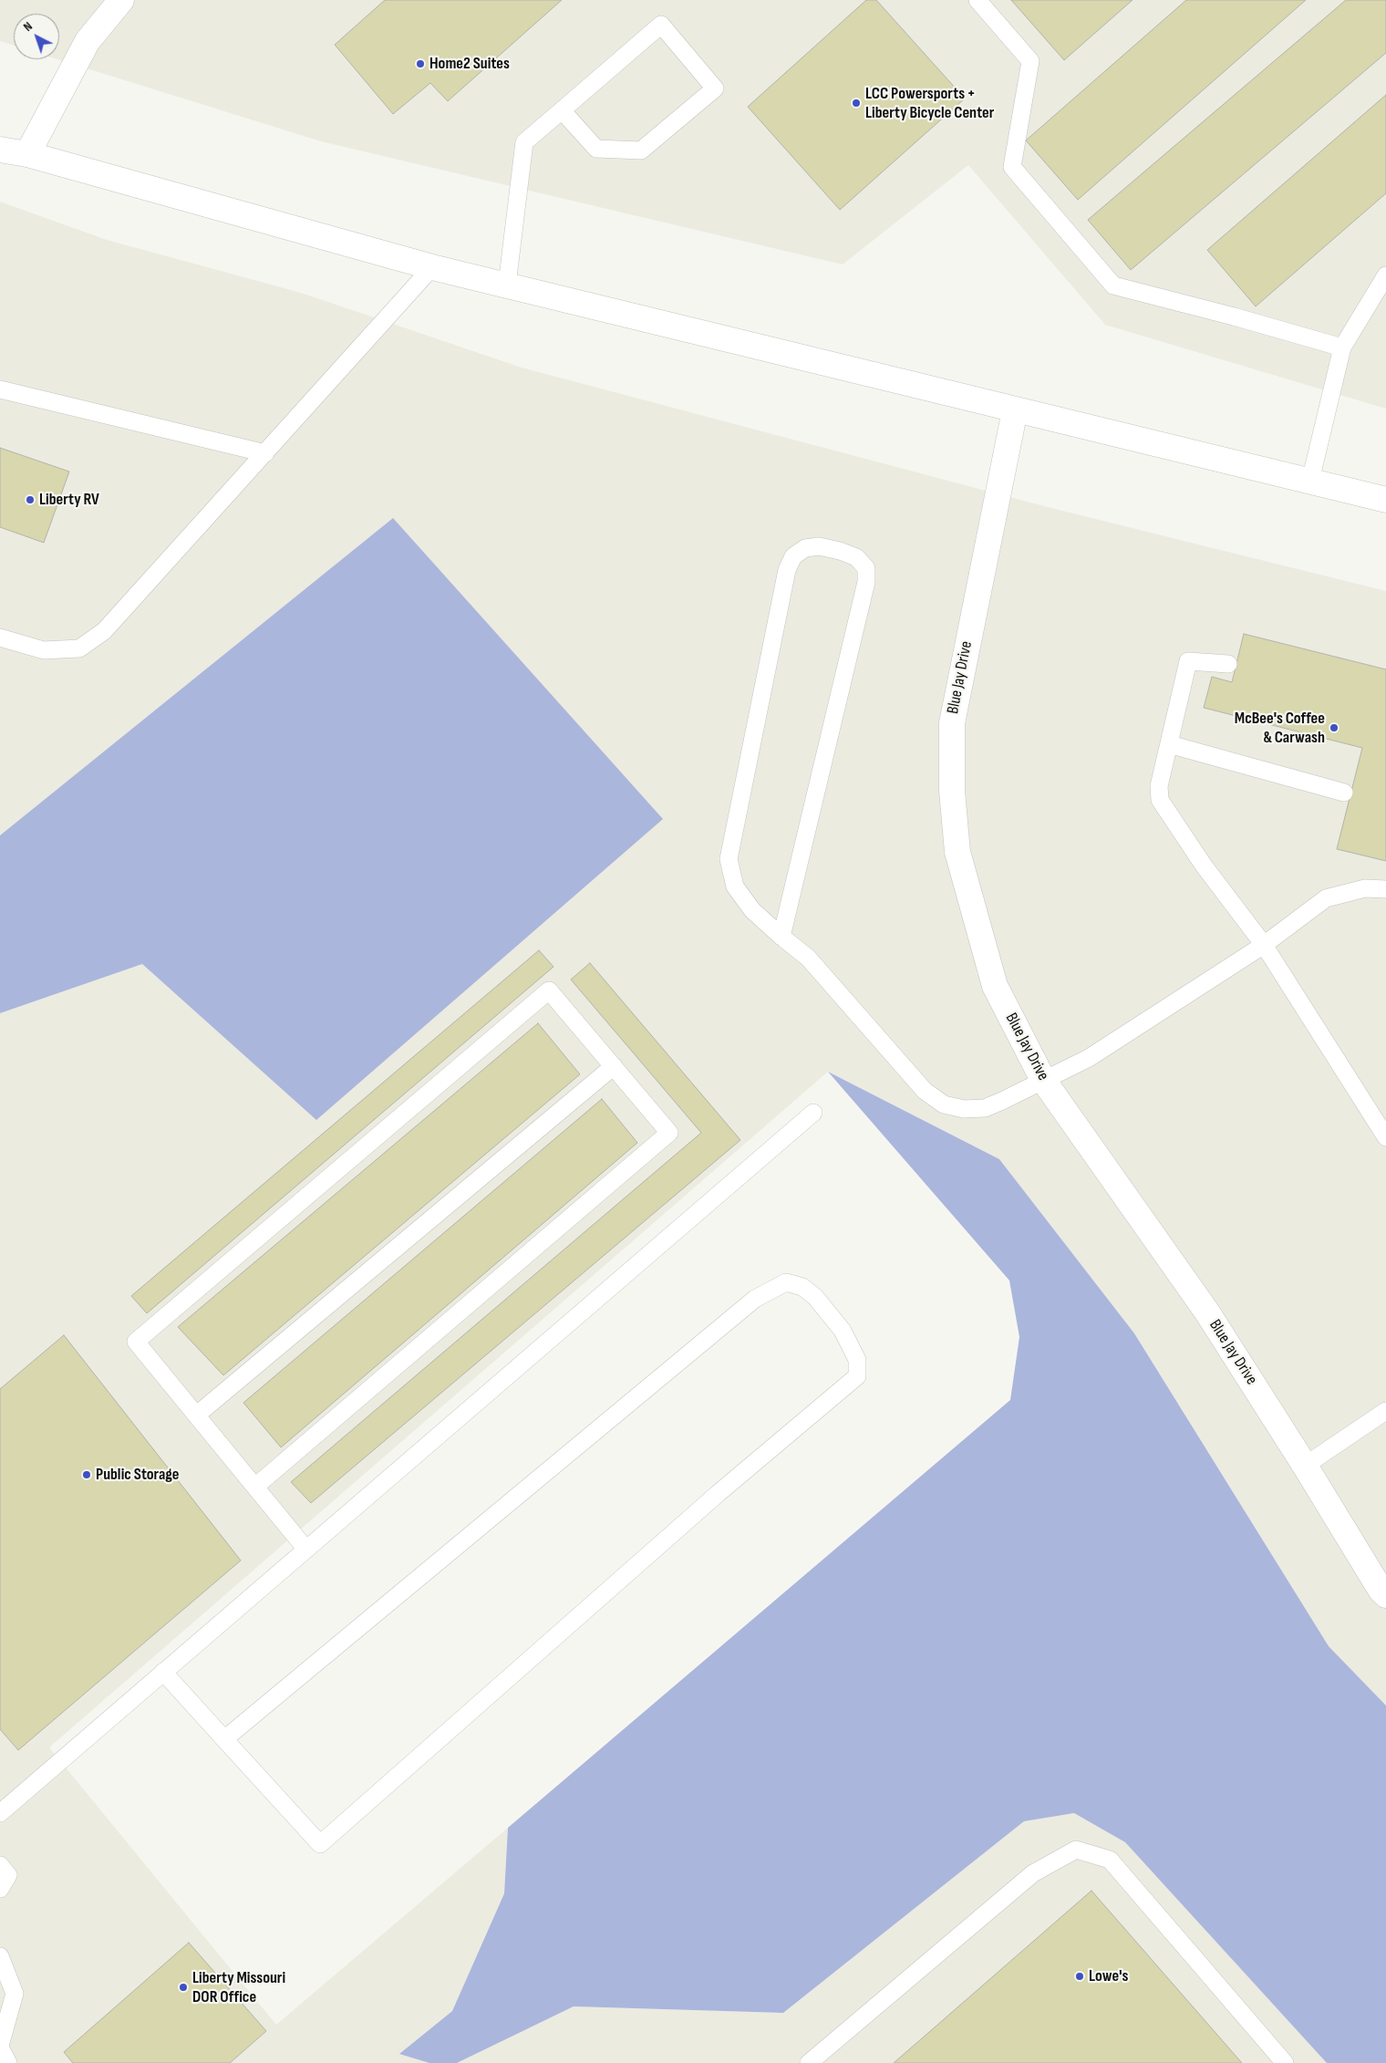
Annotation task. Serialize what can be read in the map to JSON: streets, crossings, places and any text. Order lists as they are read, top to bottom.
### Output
{
  "streets": {
    "street": ["Blue Jay Drive"]
  },
  "places": [
    "Home2 Suites",
    "LCC Powersports + Liberty Bicycle Center",
    "Liberty RV",
    "McBee's Coffee & Carwash",
    "Public Storage",
    "Lowe's",
    "Liberty Missouri DOR Office"
  ],
  "north": "top left"
}
